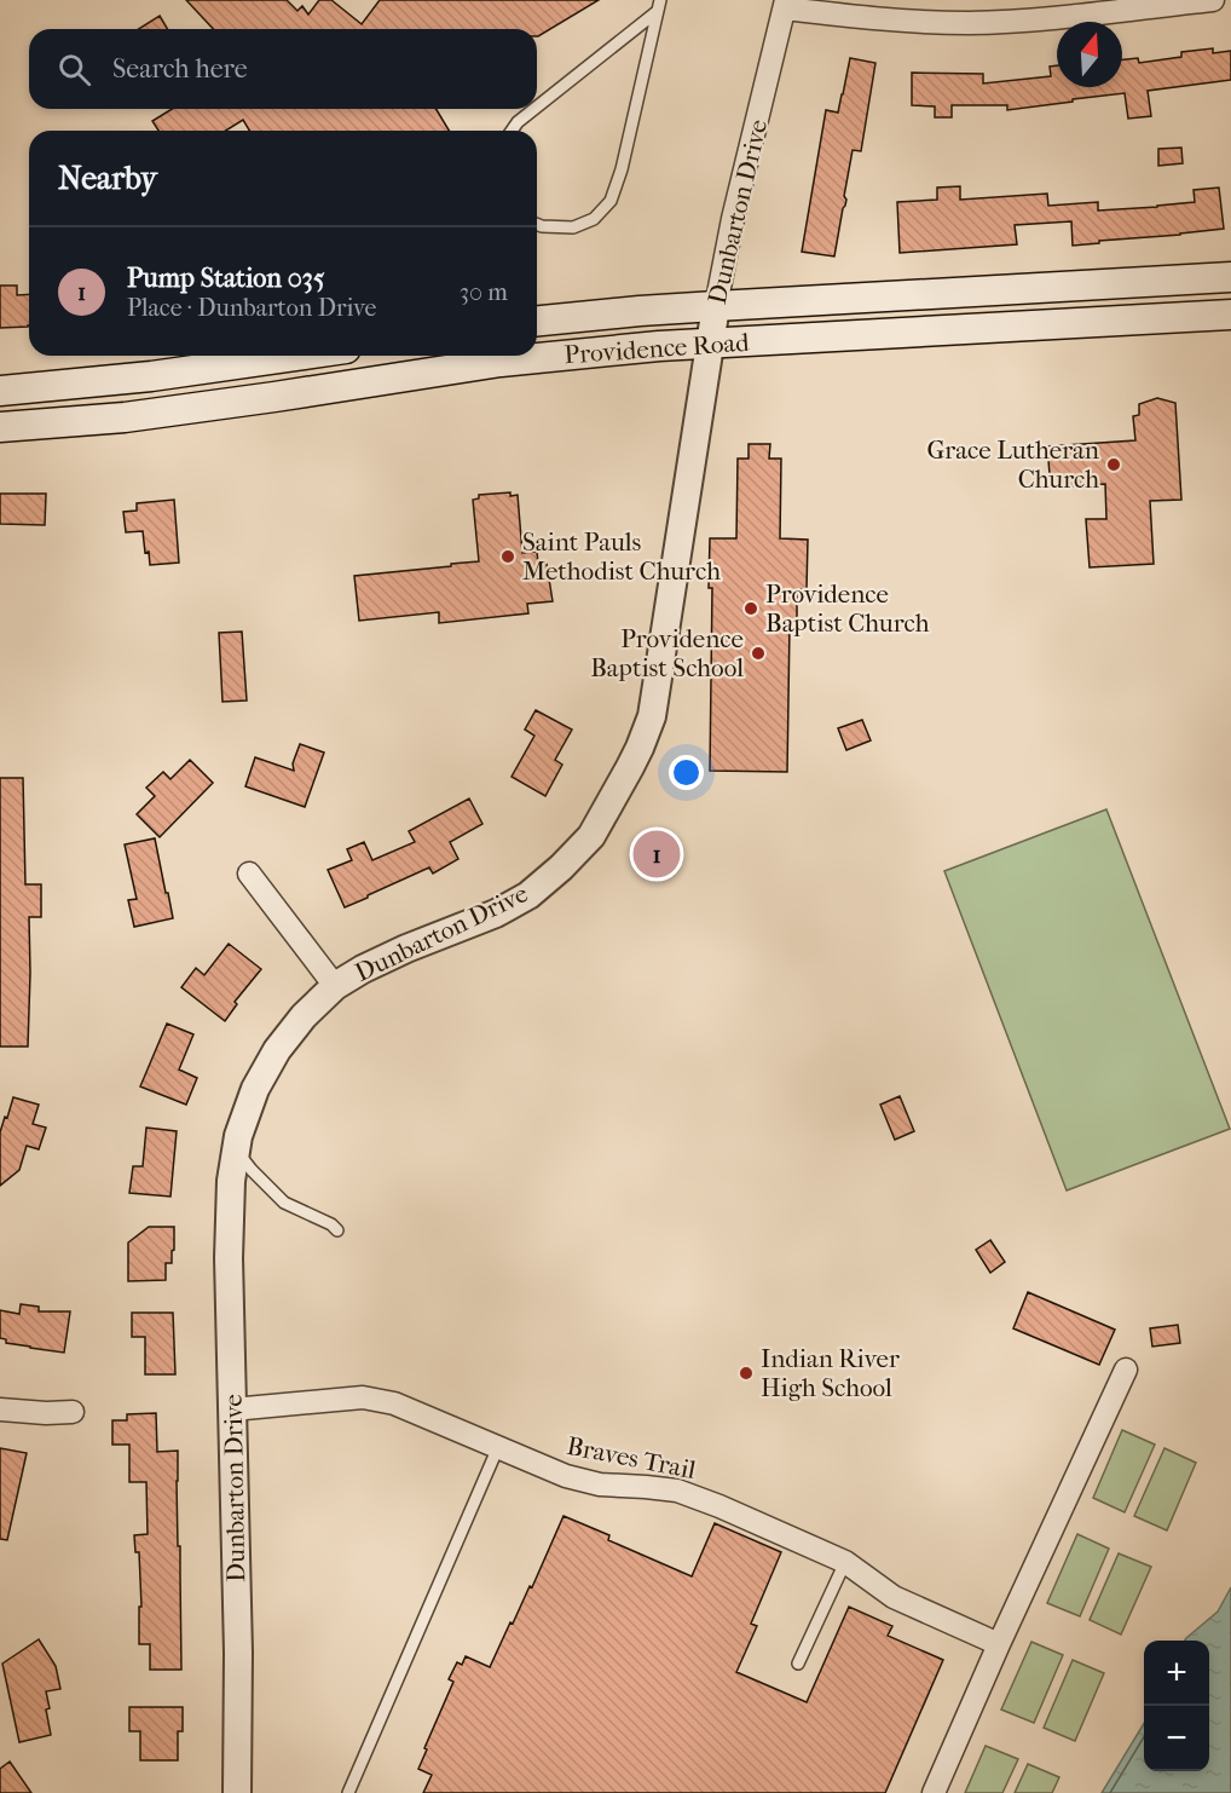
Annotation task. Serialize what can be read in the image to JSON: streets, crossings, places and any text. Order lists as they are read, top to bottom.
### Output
{
  "streets": {
    "main road": ["Providence Road"],
    "street": ["Dunbarton Drive", "Braves Trail"]
  },
  "crossings": [
    ["Dunbarton Drive", "Providence Road"],
    ["Dunbarton Drive", "Braves Trail"]
  ],
  "places": [
    "Grace Lutheran Church",
    "Saint Pauls Methodist Church",
    "Providence Baptist Church",
    "Providence Baptist School",
    "Indian River High School"
  ],
  "north": "top",
  "page": {
    "search": "Search here",
    "heading": "Nearby",
    "list": [
      {
        "mark": "1",
        "name": "Pump Station 035",
        "note": "Place · Dunbarton Drive",
        "value": "30 m"
      }
    ],
    "pins": "1",
    "map_buttons": ["+", "−"]
  }
}
